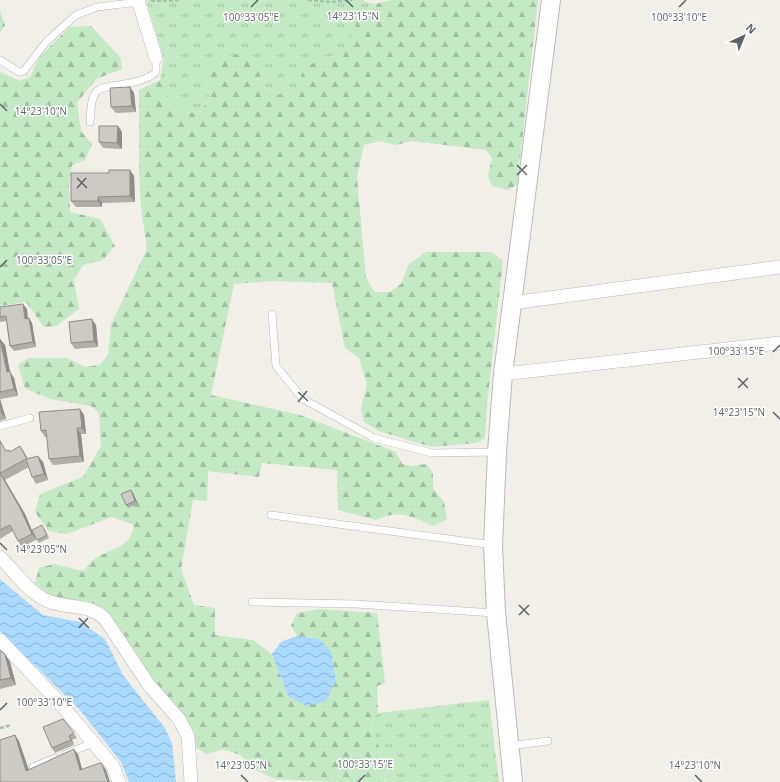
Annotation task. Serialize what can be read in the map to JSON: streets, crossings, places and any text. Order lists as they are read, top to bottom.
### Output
{
  "north": "top right",
  "coordinates": [
    "14°23'15\"N",
    "100°33'05\"E",
    "100°33'10\"E",
    "14°23'10\"N",
    "100°33'15\"E",
    "14°23'05\"N"
  ]
}
